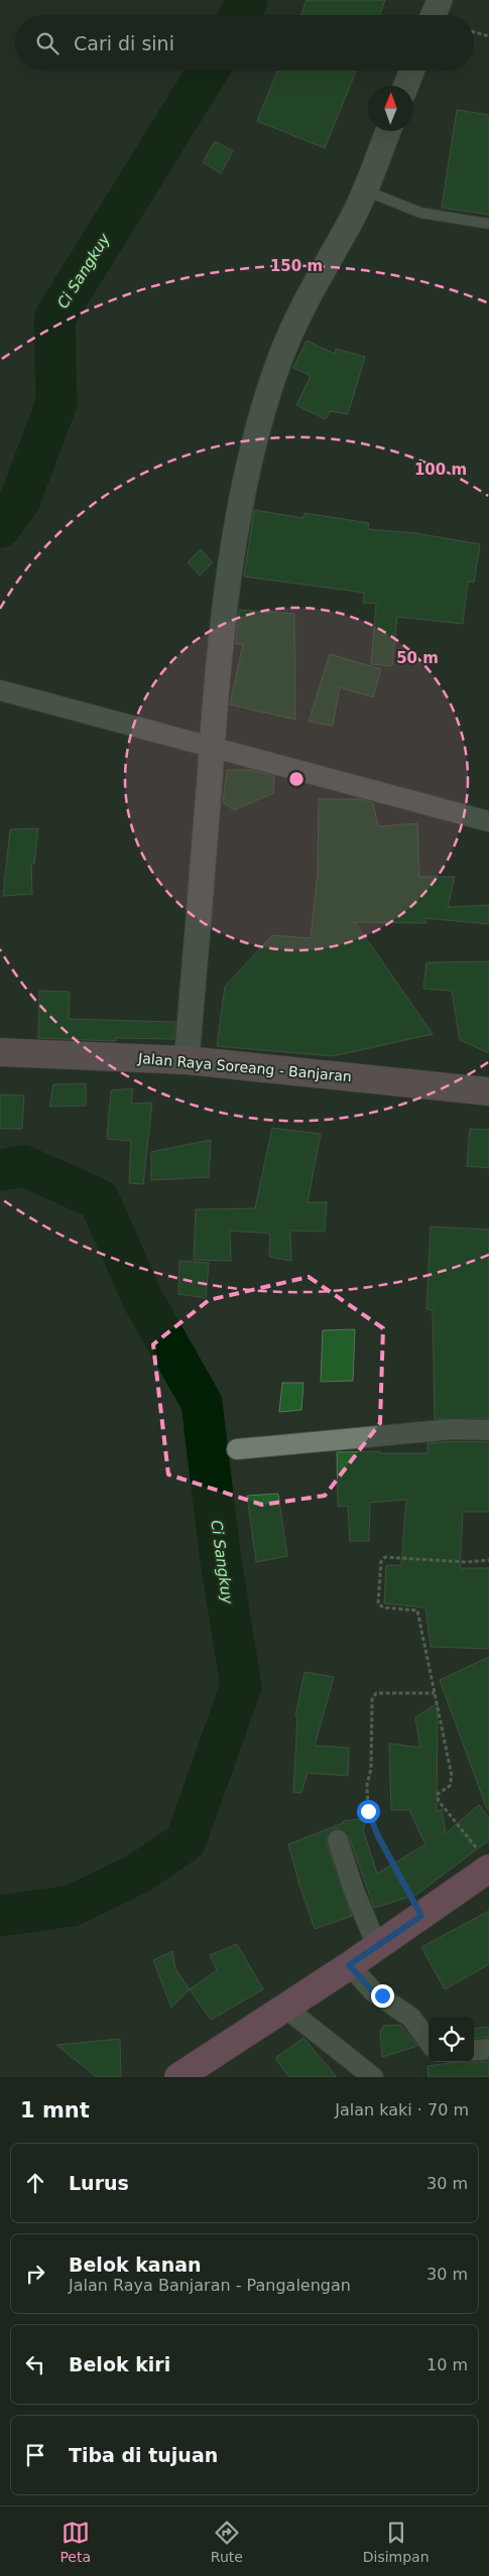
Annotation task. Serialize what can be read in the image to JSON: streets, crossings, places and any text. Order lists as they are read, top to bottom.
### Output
{
  "streets": {
    "main road": ["Jalan Raya Soreang - Banjaran"]
  },
  "water": ["Ci Sangkuy"],
  "north": "top",
  "page": {
    "search": "Cari di sini",
    "heading": ["1 mnt", "Jalan kaki · 70 m"],
    "list": [
      ["Lurus", "30 m"],
      ["Belok kanan", "Jalan Raya Banjaran - Pangalengan", "30 m"],
      ["Belok kiri", "10 m"],
      "Tiba di tujuan"
    ],
    "nav": ["Peta", "Rute", "Disimpan"]
  },
  "rings": ["150 m", "100 m", "50 m"]
}
